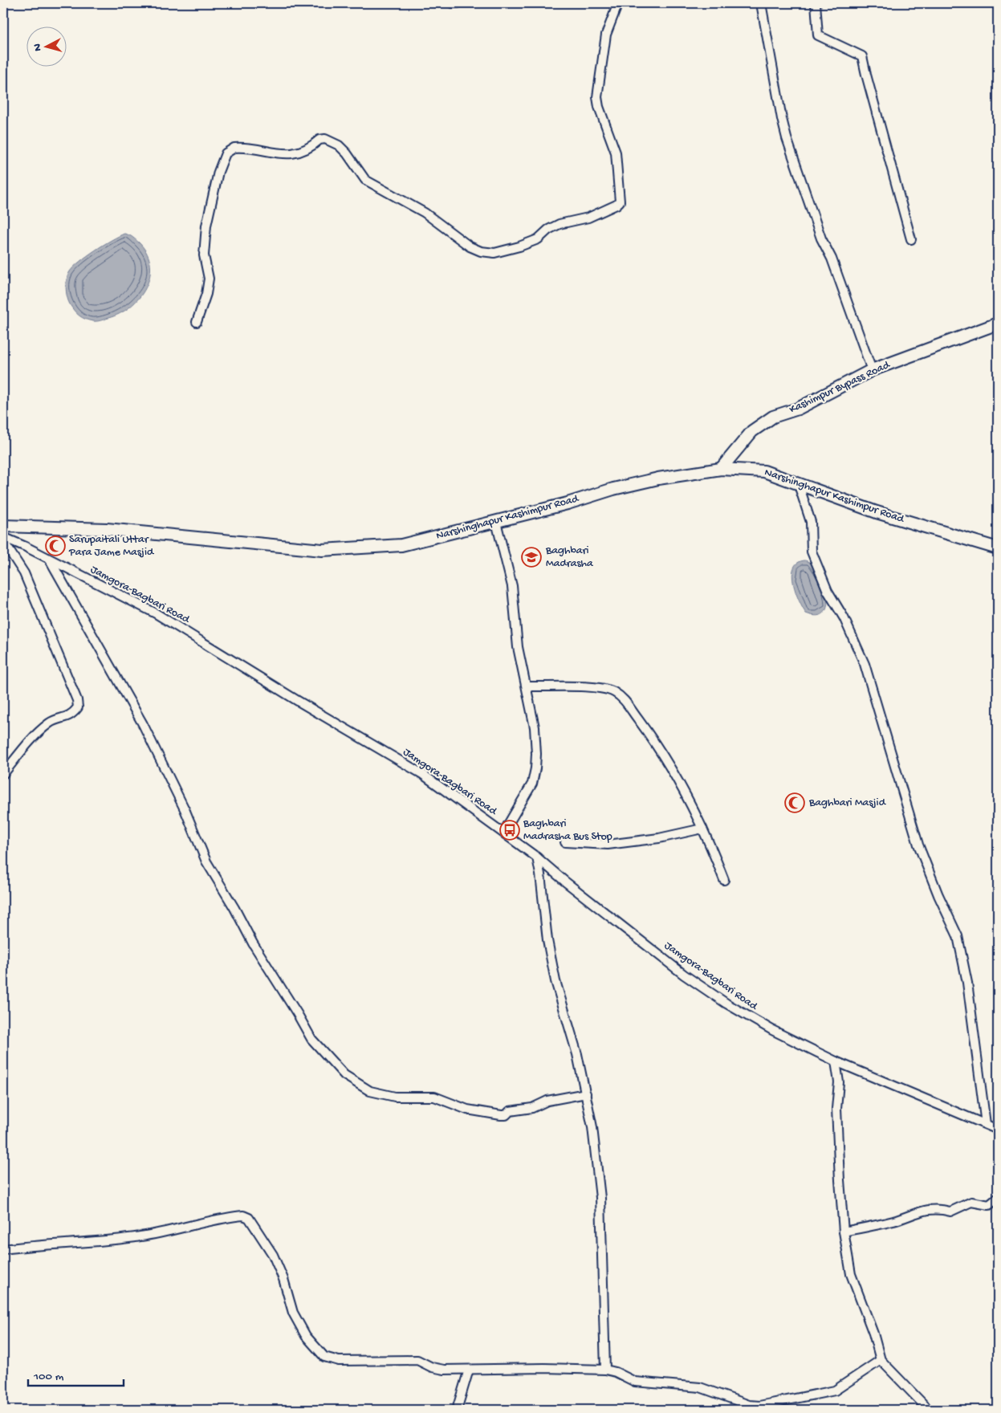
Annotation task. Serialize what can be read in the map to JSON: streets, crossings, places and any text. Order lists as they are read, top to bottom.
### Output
{
  "streets": {
    "main road": ["Kashimpur Bypass Road", "Narshinghapur Kashimpur Road"],
    "street": ["Jamgora-Bagbari Road"]
  },
  "crossings": [
    ["Kashimpur Bypass Road", "Narshinghapur Kashimpur Road"]
  ],
  "places": {
    "mosque": ["Sarupaitali Uttar Para Jame Masjid", "Baghbari Masjid"],
    "school or university": ["Baghbari Madrasha"],
    "bus stop": ["Baghbari Madrasha Bus Stop"]
  },
  "scale_bar": "100 m",
  "north": "left"
}
